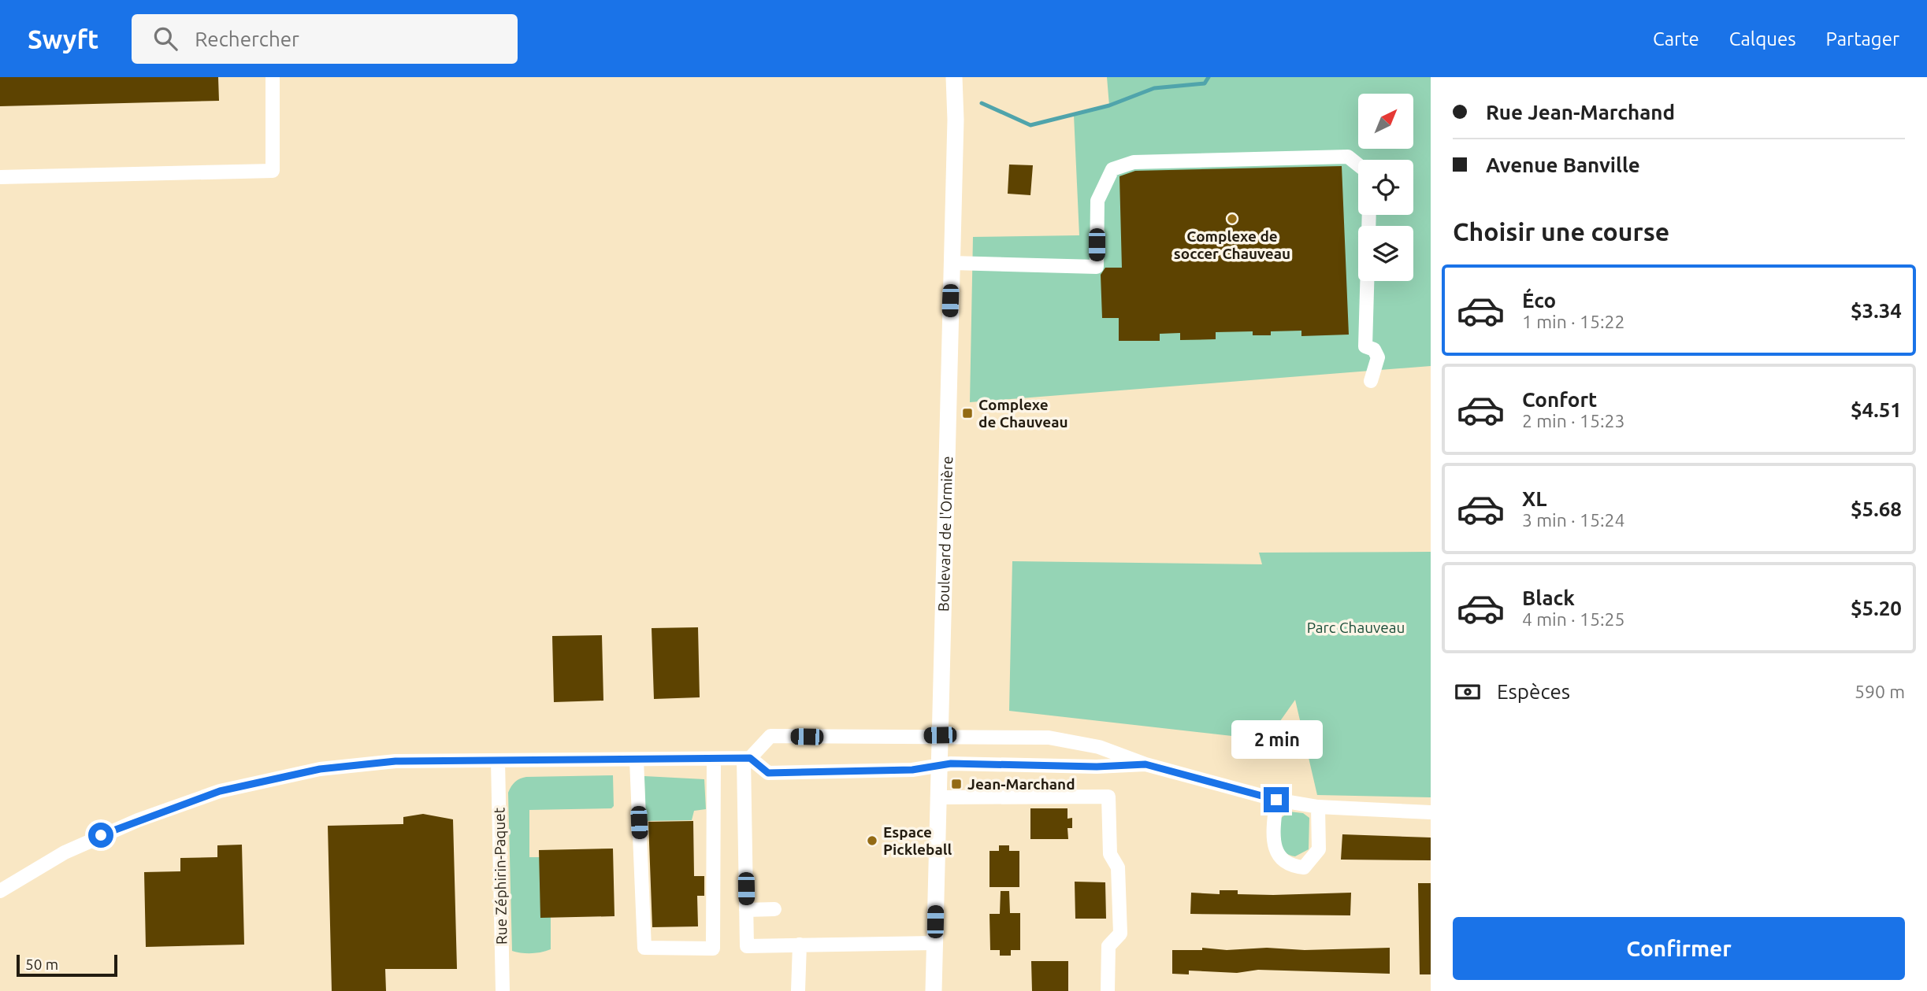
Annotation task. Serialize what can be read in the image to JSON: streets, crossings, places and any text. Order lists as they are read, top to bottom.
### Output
{
  "streets": {
    "main road": ["Boulevard de l'Ormière"],
    "street": ["Rue Zéphirin-Paquet"]
  },
  "parks": ["Parc Chauveau"],
  "places": {
    "other": ["Complexe de soccer Chauveau", "Espace Pickleball"],
    "transit": ["Complexe de Chauveau", "Jean-Marchand"]
  },
  "scale_bar": "50 m",
  "north": "top right",
  "page": {
    "header": "Swyft",
    "search": "Rechercher",
    "nav": ["Carte", "Calques", "Partager"],
    "banner": ["Rue Jean-Marchand", "Avenue Banville"],
    "heading": "Choisir une course",
    "list": [
      {
        "name": "Éco",
        "note": "1 min · 15:22",
        "value": "$3.34"
      },
      {
        "name": "Confort",
        "note": "2 min · 15:23",
        "value": "$4.51"
      },
      {
        "name": "XL",
        "note": "3 min · 15:24",
        "value": "$5.68"
      },
      {
        "name": "Black",
        "note": "4 min · 15:25",
        "value": "$5.20"
      }
    ],
    "pay": ["Espèces", "590 m"],
    "bubble": "2 min",
    "buttons": "Confirmer",
    "scale": "50 m"
  }
}
